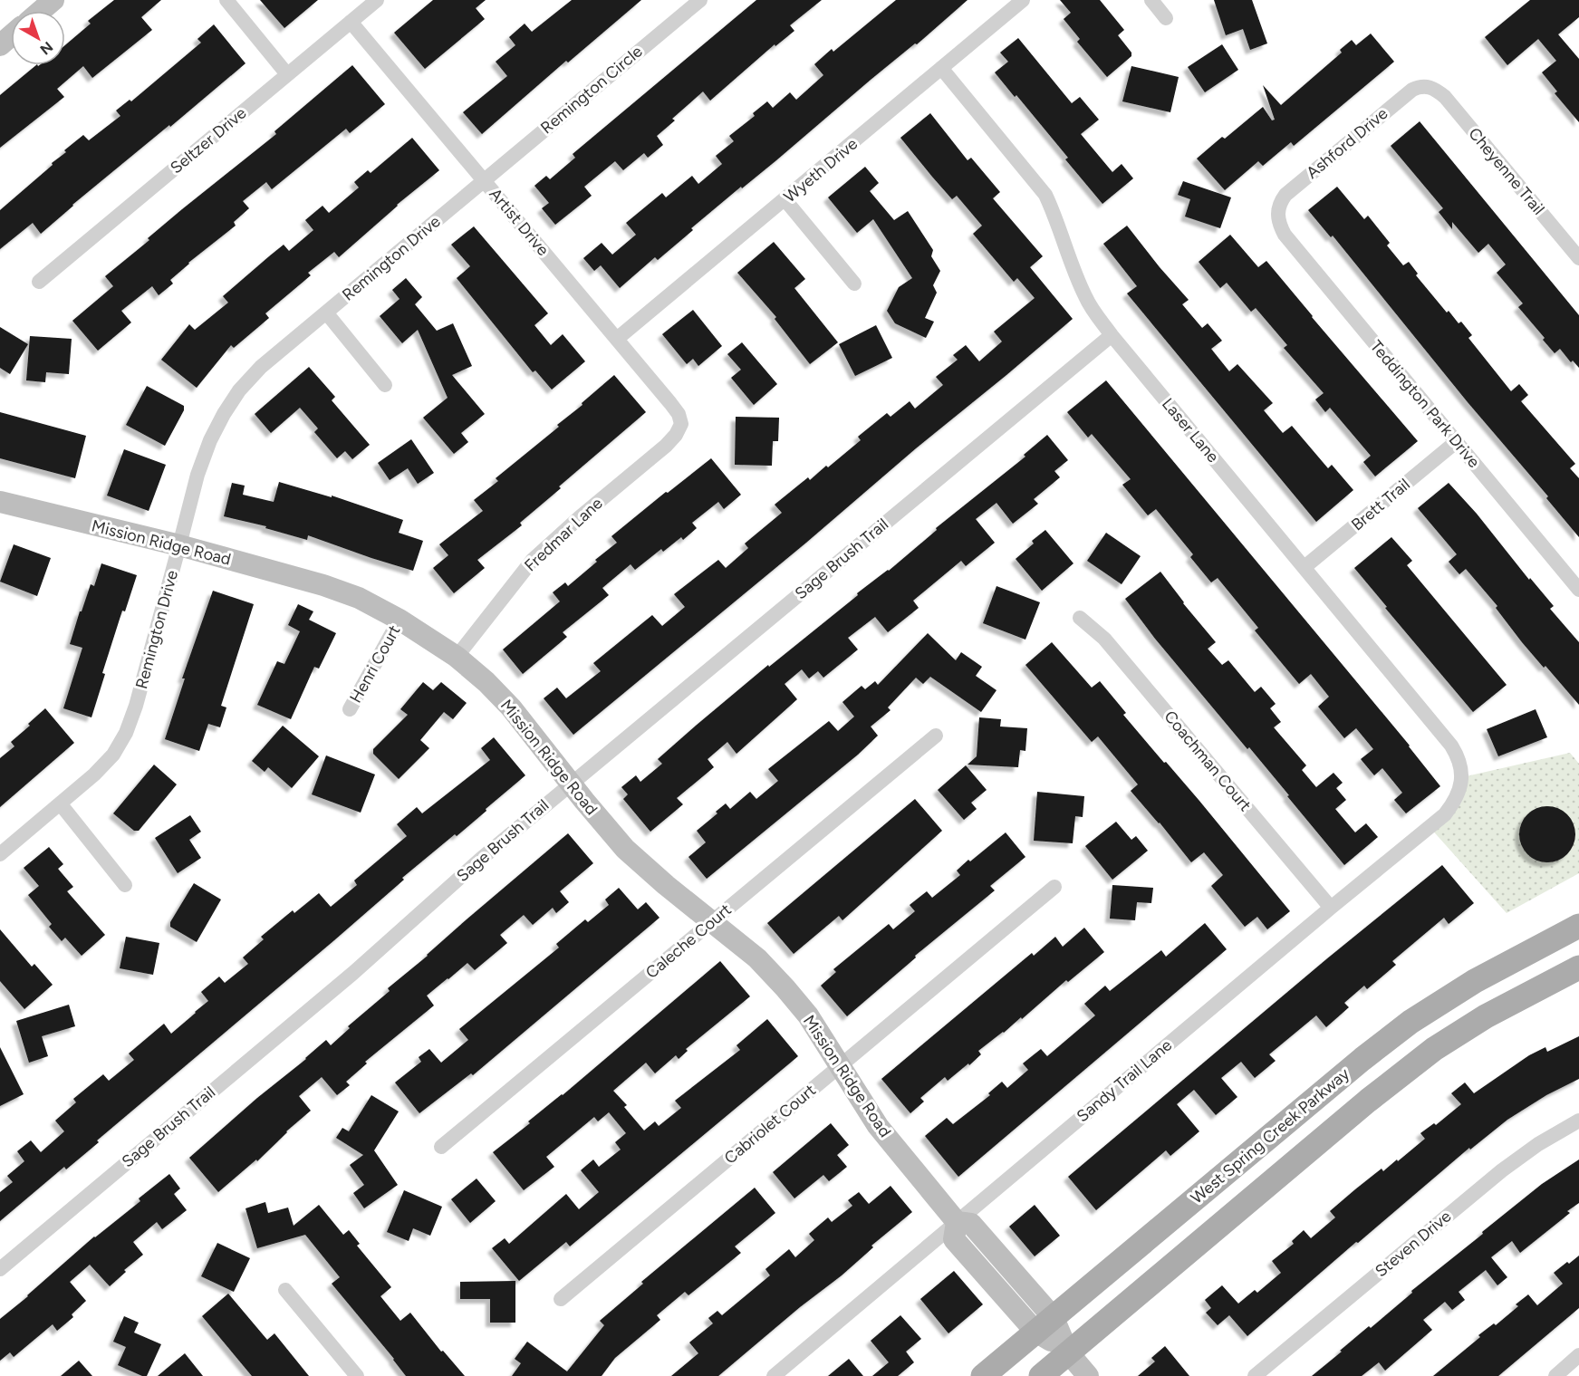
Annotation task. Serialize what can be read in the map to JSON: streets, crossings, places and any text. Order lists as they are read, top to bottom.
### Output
{
  "streets": {
    "main road": ["West Spring Creek Parkway"],
    "street": [
      "Remington Circle",
      "Seltzer Drive",
      "Ashford Drive",
      "Wyeth Drive",
      "Cheyenne Trail",
      "Artist Drive",
      "Remington Drive",
      "Teddington Park Drive",
      "Laser Lane",
      "Brett Trail",
      "Fredmar Lane",
      "Mission Ridge Road",
      "Sage Brush Trail",
      "Henri Court",
      "Coachman Court",
      "Caleche Court",
      "Sandy Trail Lane",
      "Cabriolet Court",
      "Steven Drive"
    ]
  },
  "crossings": [
    ["Remington Circle", "Artist Drive"],
    ["Remington Circle", "Remington Drive"],
    ["Seltzer Drive", "Artist Drive"],
    ["Ashford Drive", "Cheyenne Trail"],
    ["Ashford Drive", "Teddington Park Drive"],
    ["Wyeth Drive", "Artist Drive"],
    ["Wyeth Drive", "Laser Lane"],
    ["Artist Drive", "Remington Drive"],
    ["Artist Drive", "Fredmar Lane"],
    ["Remington Drive", "Mission Ridge Road"],
    ["Teddington Park Drive", "Brett Trail"],
    ["Laser Lane", "Brett Trail"],
    ["Laser Lane", "Sage Brush Trail"],
    ["Laser Lane", "Sandy Trail Lane"],
    ["Fredmar Lane", "Mission Ridge Road"],
    ["Mission Ridge Road", "Sage Brush Trail"],
    ["Mission Ridge Road", "Henri Court"],
    ["Mission Ridge Road", "Caleche Court"],
    ["Mission Ridge Road", "Sandy Trail Lane"],
    ["Mission Ridge Road", "Cabriolet Court"],
    ["Coachman Court", "Sandy Trail Lane"]
  ],
  "north": "bottom right"
}
